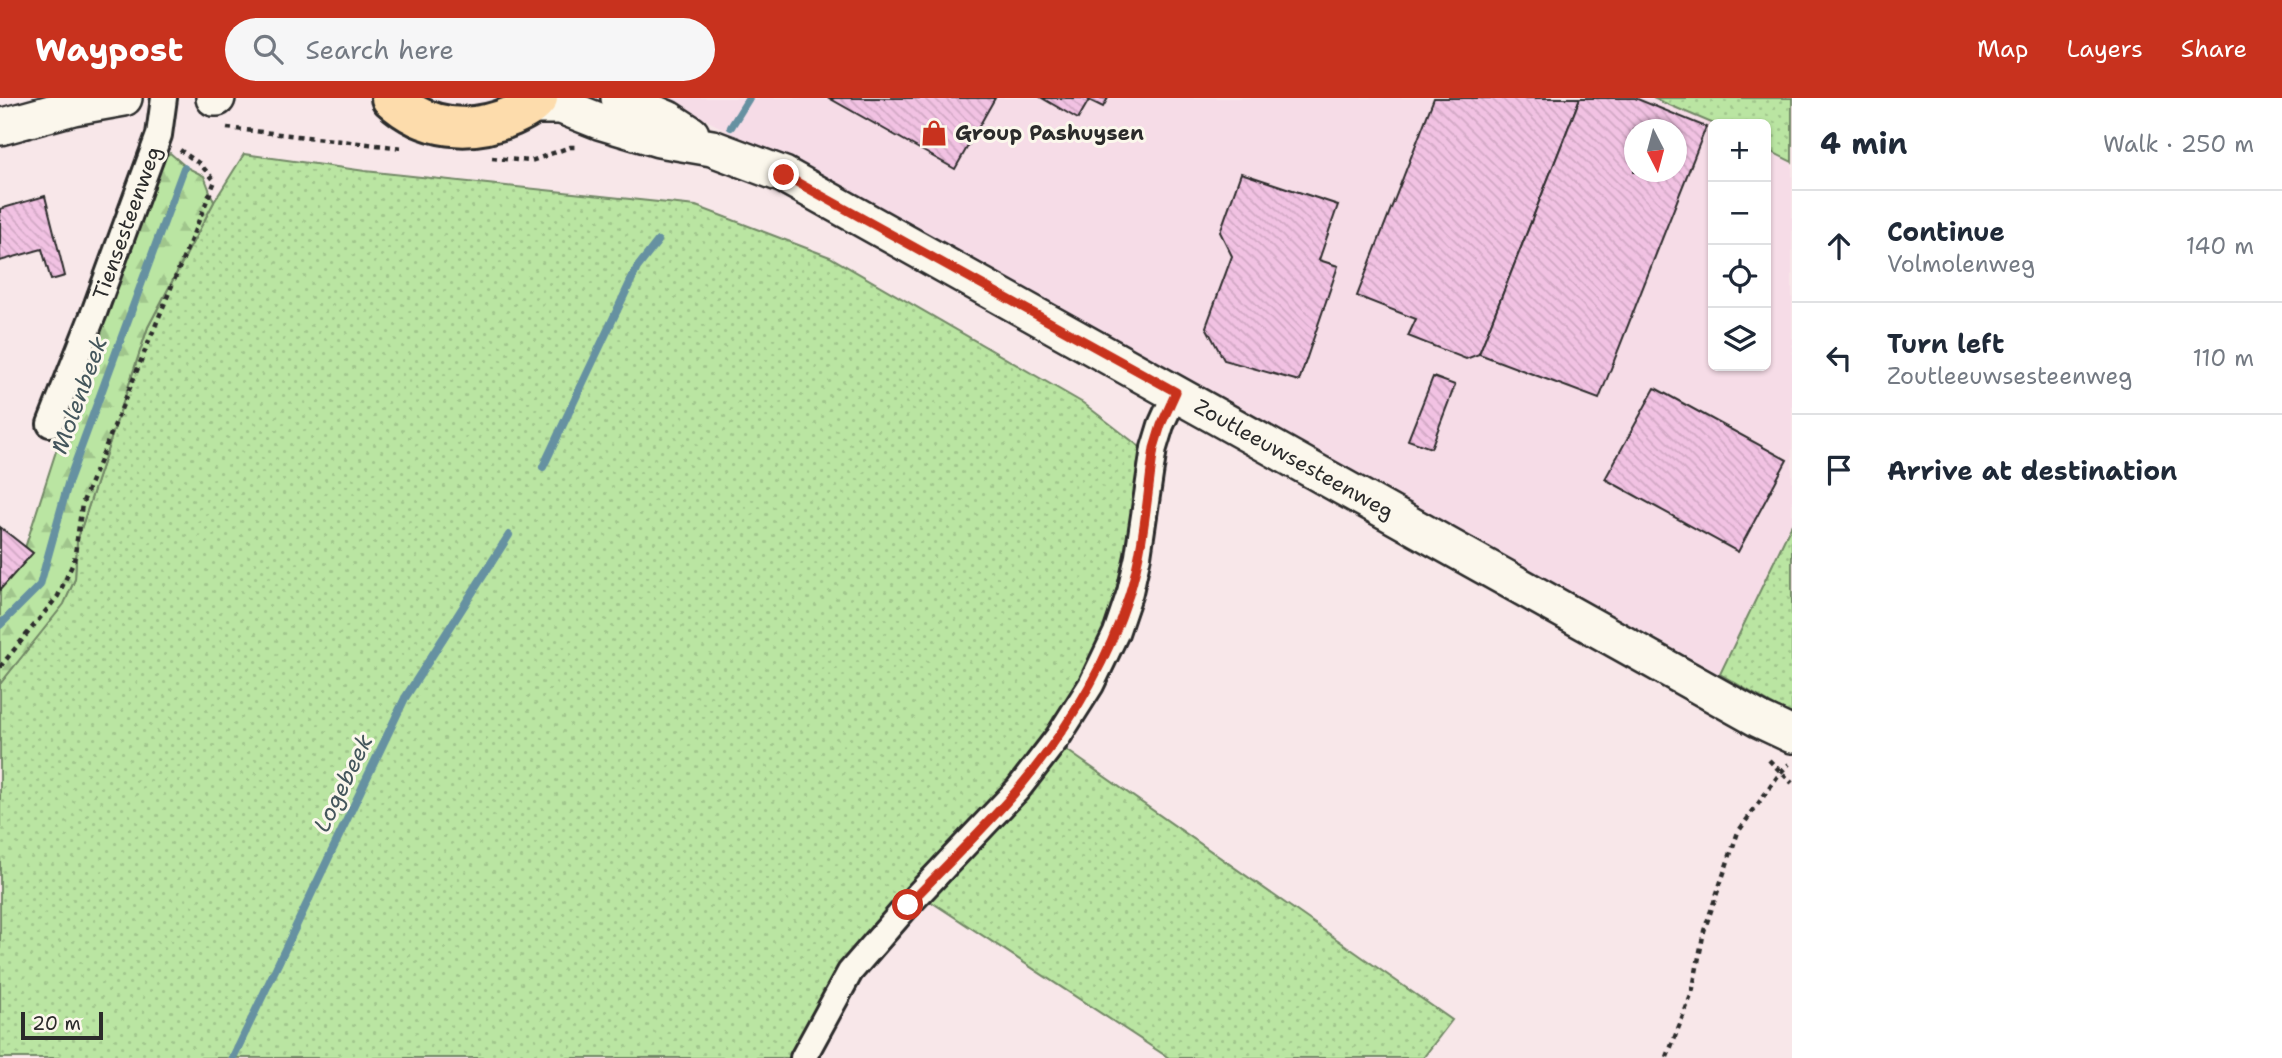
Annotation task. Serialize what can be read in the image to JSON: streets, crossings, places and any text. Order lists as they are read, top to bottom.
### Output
{
  "streets": {
    "street": ["Tiensesteenweg", "Zoutleeuwsesteenweg"]
  },
  "water": ["Molenbeek", "Logebeek"],
  "places": {
    "shop": ["Group Pashuysen"]
  },
  "scale_bar": "20 m",
  "north": "bottom",
  "page": {
    "header": "Waypost",
    "search": "Search here",
    "nav": ["Map", "Layers", "Share"],
    "heading": ["4 min", "Walk · 250 m"],
    "map_buttons": ["+", "−"],
    "list": [
      ["Continue", "Volmolenweg", "140 m"],
      ["Turn left", "Zoutleeuwsesteenweg", "110 m"],
      "Arrive at destination"
    ],
    "scale": "20 m"
  }
}
